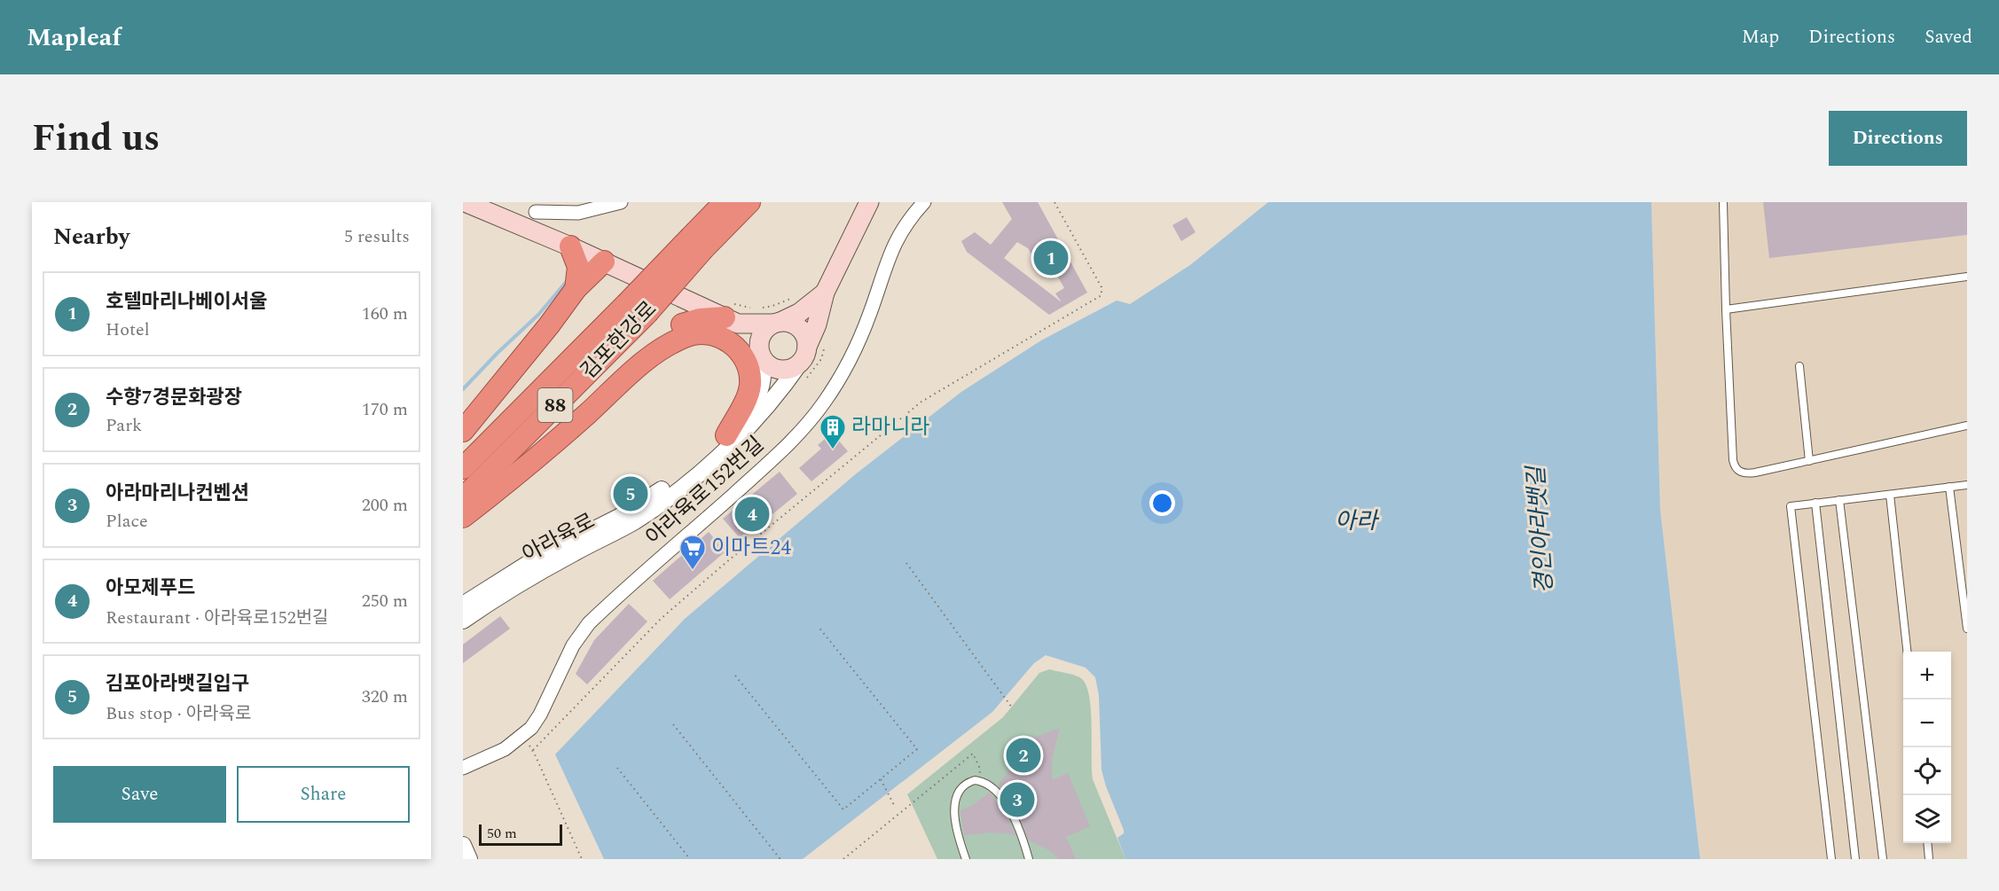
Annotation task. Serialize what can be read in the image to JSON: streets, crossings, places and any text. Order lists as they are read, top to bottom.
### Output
{
  "streets": {
    "highway": ["김포한강로", "88"],
    "street": ["아라육로152번길", "아라육로"]
  },
  "water": ["아라", "경인아라뱃길"],
  "places": {
    "building": ["라마니라"],
    "supermarket": ["이마트24"]
  },
  "scale_bar": "50 m",
  "page": {
    "header": "Mapleaf",
    "nav": ["Map", "Directions", "Saved"],
    "title": "Find us",
    "buttons": [
      "Directions",
      ["Save", "Share"]
    ],
    "heading": ["Nearby", "5 results"],
    "pins": [
      "1",
      "5",
      "4",
      "2",
      "3"
    ],
    "list": [
      {
        "mark": "1",
        "name": "호텔마리나베이서울",
        "note": "Hotel",
        "value": "160 m"
      },
      {
        "mark": "2",
        "name": "수향7경문화광장",
        "note": "Park",
        "value": "170 m"
      },
      {
        "mark": "3",
        "name": "아라마리나컨벤션",
        "note": "Place",
        "value": "200 m"
      },
      {
        "mark": "4",
        "name": "아모제푸드",
        "note": "Restaurant · 아라육로152번길",
        "value": "250 m"
      },
      {
        "mark": "5",
        "name": "김포아라뱃길입구",
        "note": "Bus stop · 아라육로",
        "value": "320 m"
      }
    ],
    "map_buttons": ["+", "−"],
    "scale": "50 m"
  }
}
